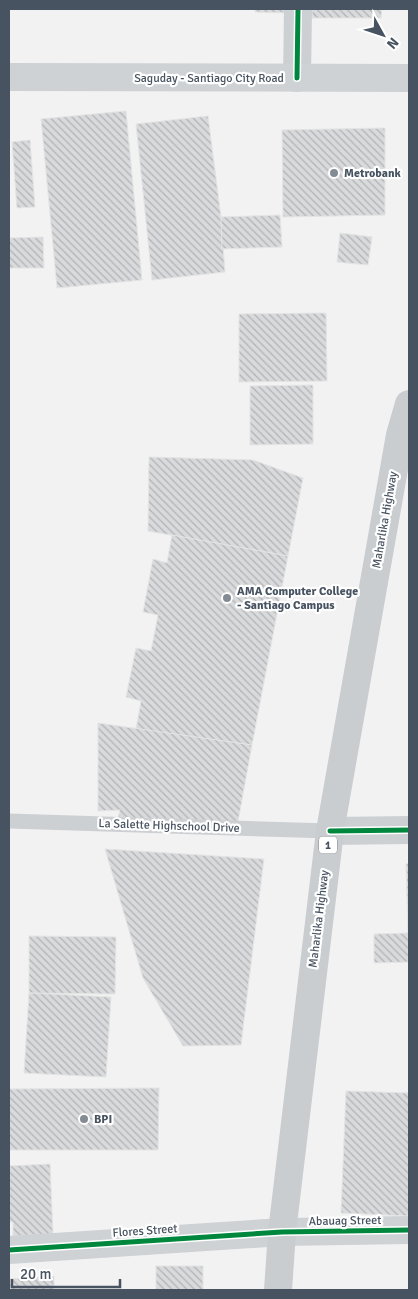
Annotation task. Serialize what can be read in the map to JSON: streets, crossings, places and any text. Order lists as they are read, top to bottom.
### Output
{
  "streets": {
    "main road": [
      "Saguday - Santiago City Road",
      "Maharlika Highway",
      "1",
      "Abauag Street",
      "Flores Street"
    ],
    "lane": ["La Salette Highschool Drive"]
  },
  "crossings": [
    ["Maharlika Highway", "La Salette Highschool Drive"],
    ["Maharlika Highway", "Abauag Street"],
    ["Maharlika Highway", "Flores Street"],
    ["Abauag Street", "Flores Street"]
  ],
  "places": ["Metrobank", "AMA Computer College - Santiago Campus", "BPI"],
  "scale_bar": "20 m",
  "north": "bottom right"
}
